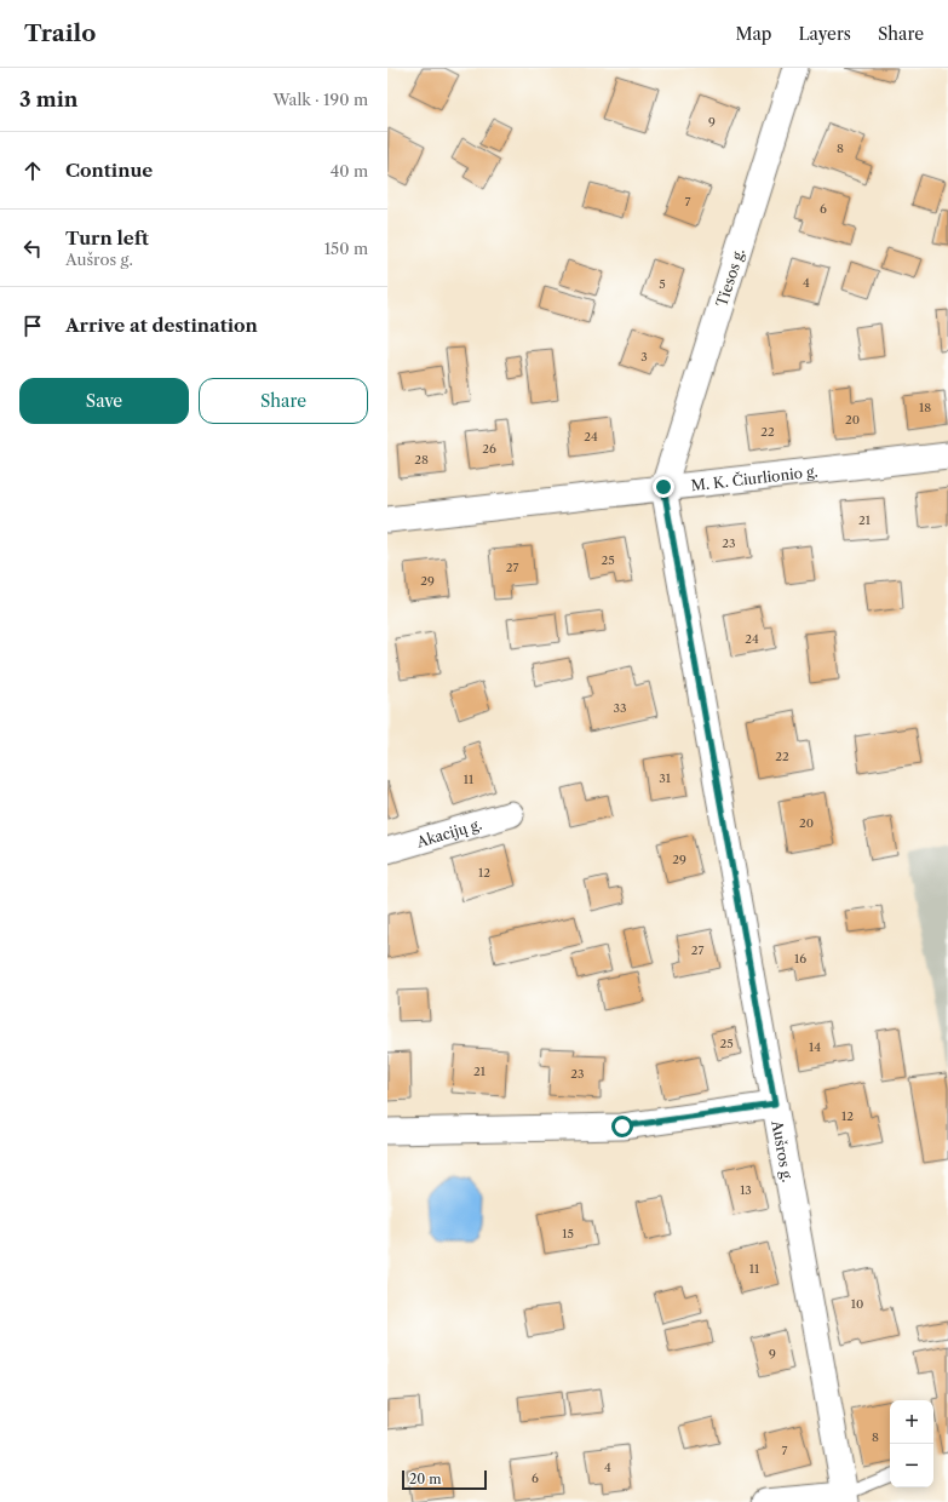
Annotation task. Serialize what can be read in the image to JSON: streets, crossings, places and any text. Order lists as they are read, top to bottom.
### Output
{
  "streets": {
    "street": [
      "Tiesos g.",
      "M. K. Čiurlionio g.",
      "Akacijų g.",
      "Aušros g."
    ]
  },
  "crossings": [
    ["Tiesos g.", "M. K. Čiurlionio g."],
    ["Tiesos g.", "Aušros g."],
    ["M. K. Čiurlionio g.", "Aušros g."]
  ],
  "house_numbers": [
    "9",
    "8",
    "7",
    "6",
    "4",
    "5",
    "3",
    "18",
    "20",
    "22",
    "24",
    "26",
    "28",
    "21",
    "23",
    "25",
    "27",
    "29",
    "24",
    "33",
    "22",
    "31",
    "11",
    "20",
    "29",
    "12",
    "27",
    "16",
    "25",
    "14",
    "21",
    "23",
    "12",
    "13",
    "15",
    "11",
    "10",
    "9",
    "8",
    "7",
    "4",
    "6"
  ],
  "scale_bar": "20 m",
  "page": {
    "header": "Trailo",
    "nav": ["Map", "Layers", "Share"],
    "heading": ["3 min", "Walk · 190 m"],
    "list": [
      ["Continue", "40 m"],
      ["Turn left", "Aušros g.", "150 m"],
      "Arrive at destination"
    ],
    "buttons": ["Save", "Share"],
    "map_buttons": ["+", "−"],
    "scale": "20 m"
  }
}
